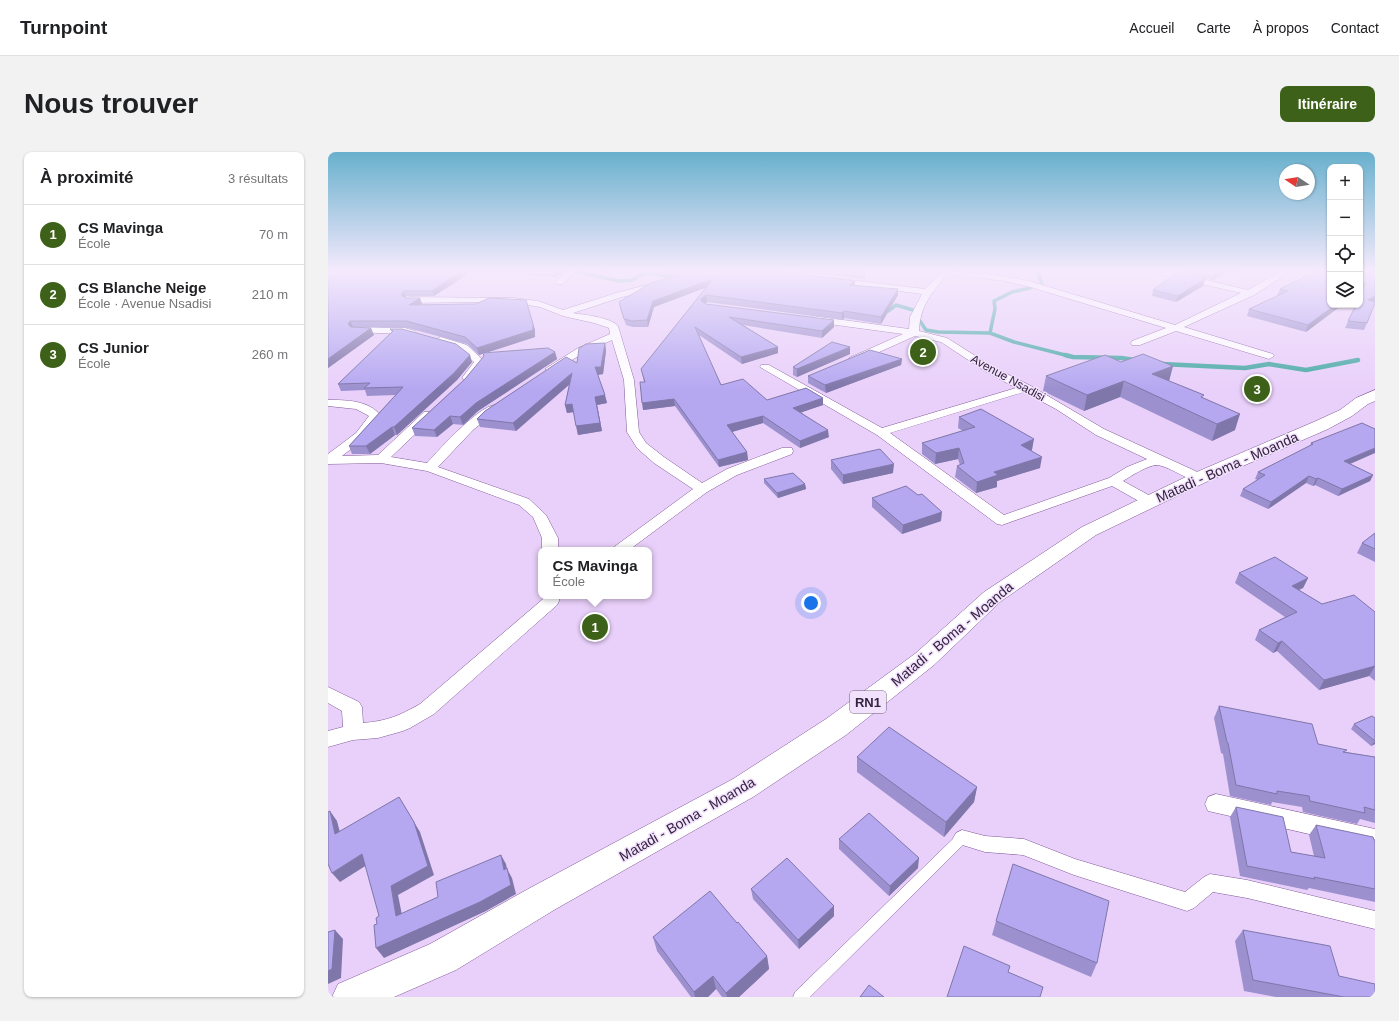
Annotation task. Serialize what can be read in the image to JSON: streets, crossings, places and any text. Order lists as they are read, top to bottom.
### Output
{
  "streets": {
    "highway": ["Matadi - Boma - Moanda", "RN1"],
    "street": ["Avenue Nsadisi"]
  },
  "crossings": [
    ["Avenue Nsadisi", "Matadi - Boma - Moanda"]
  ],
  "north": "left",
  "page": {
    "header": "Turnpoint",
    "nav": [
      "Accueil",
      "Carte",
      "À propos",
      "Contact"
    ],
    "buttons": "Itinéraire",
    "title": "Nous trouver",
    "heading": ["À proximité", "3 résultats"],
    "map_buttons": ["+", "−"],
    "list": [
      {
        "mark": "1",
        "name": "CS Mavinga",
        "note": "École",
        "value": "70 m"
      },
      {
        "mark": "2",
        "name": "CS Blanche Neige",
        "note": "École · Avenue Nsadisi",
        "value": "210 m"
      },
      {
        "mark": "3",
        "name": "CS Junior",
        "note": "École",
        "value": "260 m"
      }
    ],
    "pins": ["2", "3", "1"],
    "popup": ["CS Mavinga", "École"]
  }
}
